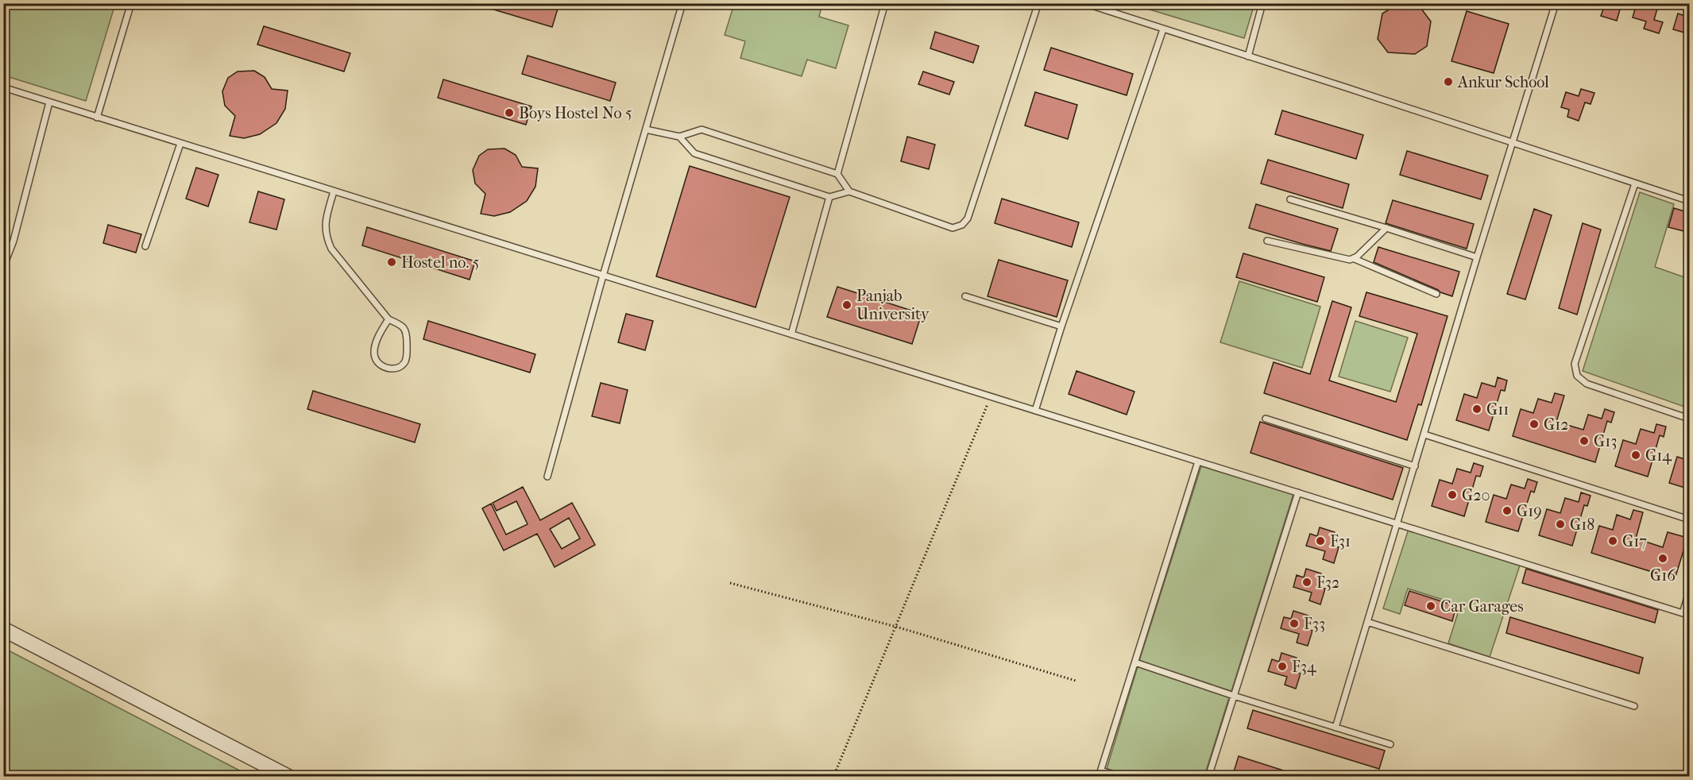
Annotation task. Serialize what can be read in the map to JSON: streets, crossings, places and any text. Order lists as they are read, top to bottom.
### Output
{
  "places": [
    "Ankur School",
    "Boys Hostel No 5",
    "Hostel no. 5",
    "Panjab University",
    "G11",
    "G12",
    "G13",
    "G14",
    "G20",
    "G19",
    "G18",
    "F31",
    "G17",
    "G16",
    "F32",
    "Car Garages",
    "F33",
    "F34"
  ]
}
